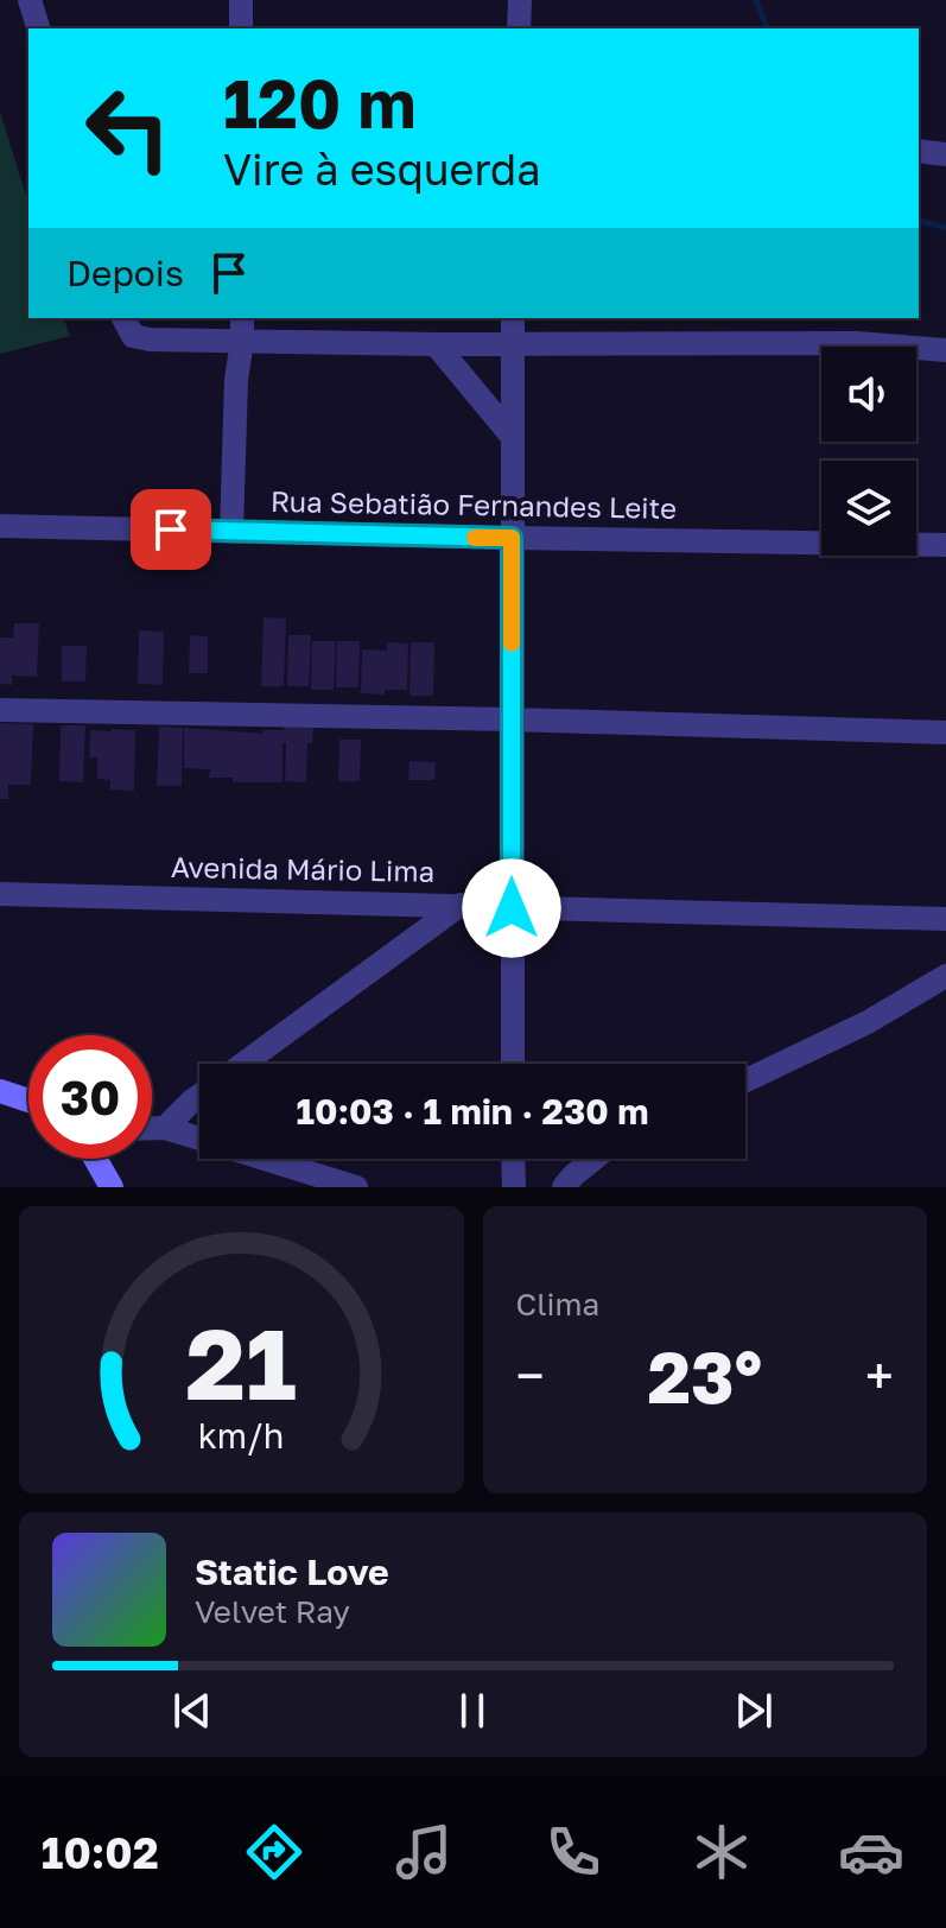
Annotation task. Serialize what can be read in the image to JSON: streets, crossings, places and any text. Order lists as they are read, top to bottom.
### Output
{
  "streets": {
    "street": ["Rua Sebatião Fernandes Leite", "Avenida Mário Lima"]
  },
  "page": {
    "turn": ["120 m", "Vire à esquerda"],
    "then": "Depois",
    "limit": "30",
    "trip": "10:03 · 1 min · 230 m",
    "tile": "Clima",
    "heat": ["−", "23°", "+"],
    "song": ["Static Love", "Velvet Ray"],
    "tabs": "10:02",
    "gauge": ["21", "km/h"]
  }
}
